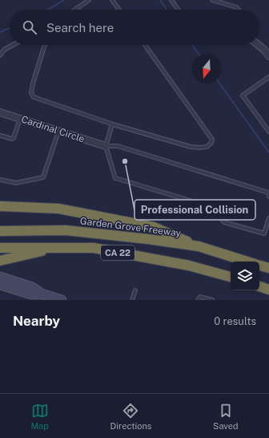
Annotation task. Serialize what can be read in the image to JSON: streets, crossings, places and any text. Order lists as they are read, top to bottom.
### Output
{
  "streets": {
    "highway": ["Garden Grove Freeway", "CA 22"],
    "street": ["Cardinal Circle"]
  },
  "places": ["Professional Collision"],
  "north": "bottom",
  "page": {
    "search": "Search here",
    "heading": ["Nearby", "0 results"],
    "nav": ["Map", "Directions", "Saved"]
  }
}
